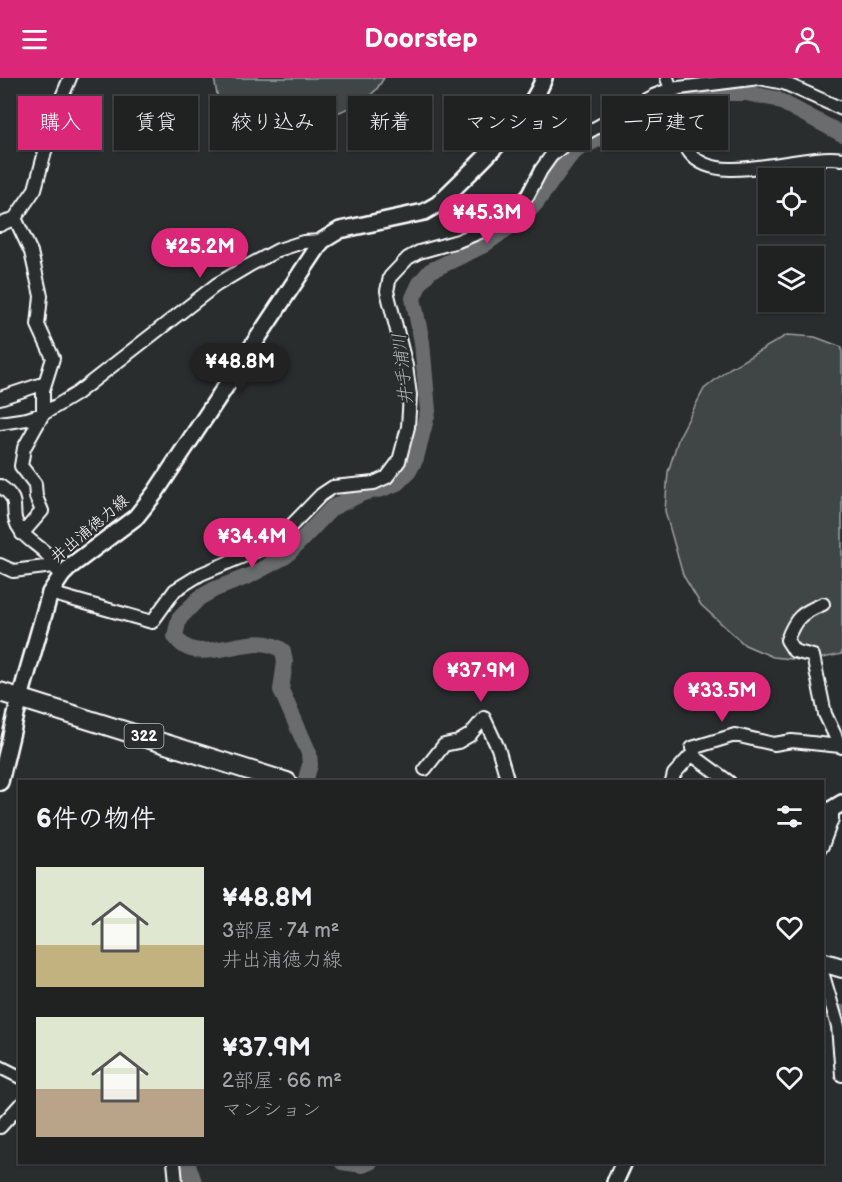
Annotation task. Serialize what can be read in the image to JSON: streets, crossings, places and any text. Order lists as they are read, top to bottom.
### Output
{
  "streets": {
    "highway": ["322"],
    "main road": ["井出浦徳力線"]
  },
  "crossings": [
    ["井出浦徳力線", "322"]
  ],
  "water": ["井手浦川"],
  "page": {
    "header": "Doorstep",
    "chip": [
      "購入",
      "賃貸",
      "絞り込み",
      "新着",
      "マンション",
      "一戸建て"
    ],
    "price": [
      "¥45.3M",
      "¥25.2M",
      "¥48.8M",
      "¥34.4M",
      "¥37.9M",
      "¥33.5M"
    ],
    "heading": "6件の物件",
    "list": [
      {
        "name": "¥48.8M",
        "note": "3部屋 · 74 m² · 井出浦徳力線"
      },
      {
        "name": "¥37.9M",
        "note": "2部屋 · 66 m² · マンション"
      }
    ]
  }
}
